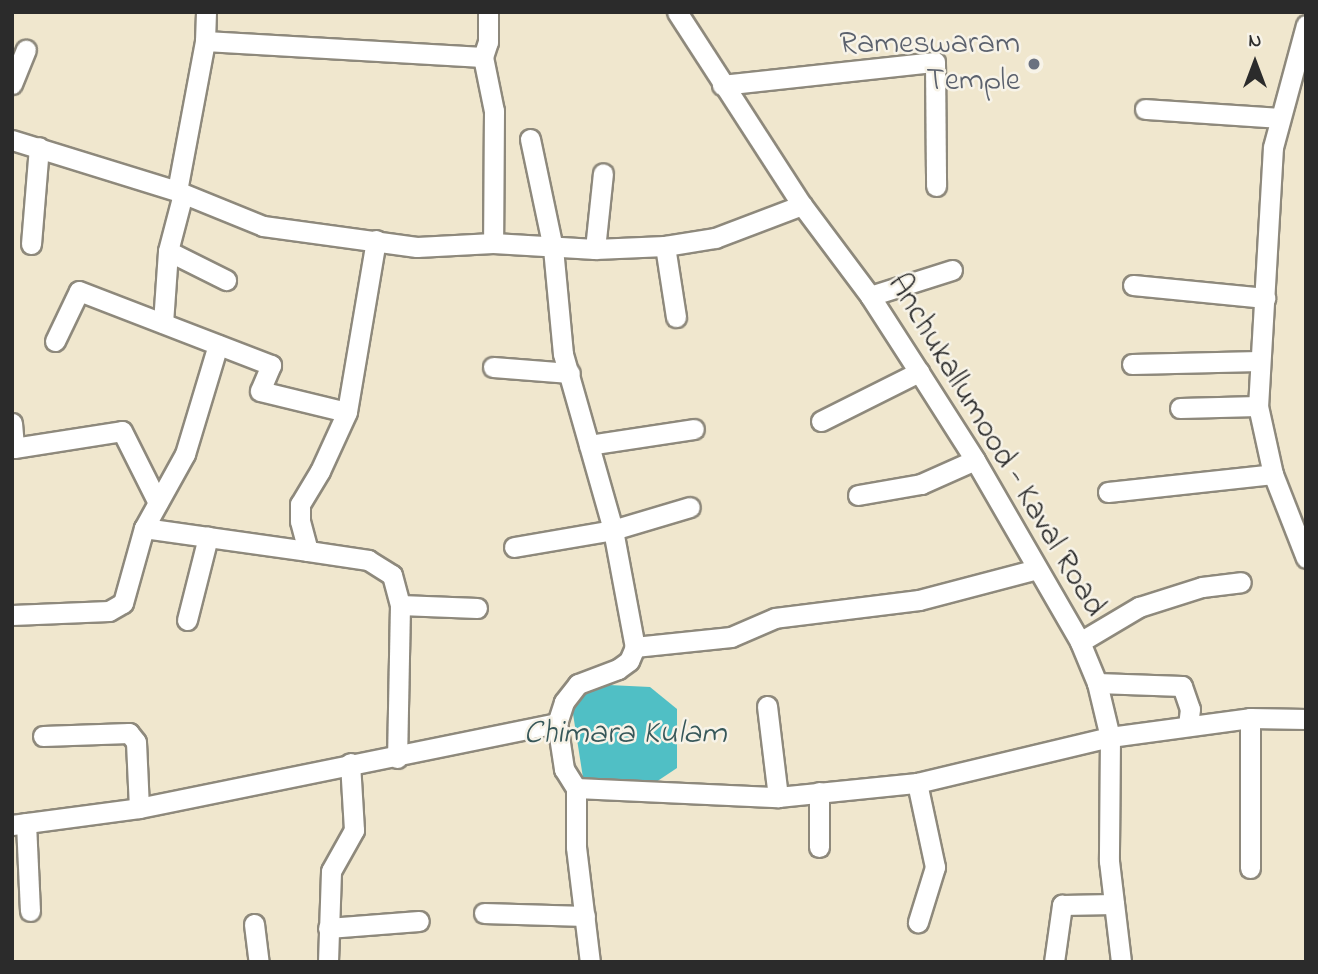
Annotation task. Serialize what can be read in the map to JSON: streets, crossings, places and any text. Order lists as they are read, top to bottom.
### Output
{
  "streets": {
    "street": ["Anchukallumood - Kaval Road"]
  },
  "water": ["Chimara Kulam"],
  "places": ["Rameswaram Temple"],
  "north": "top"
}
